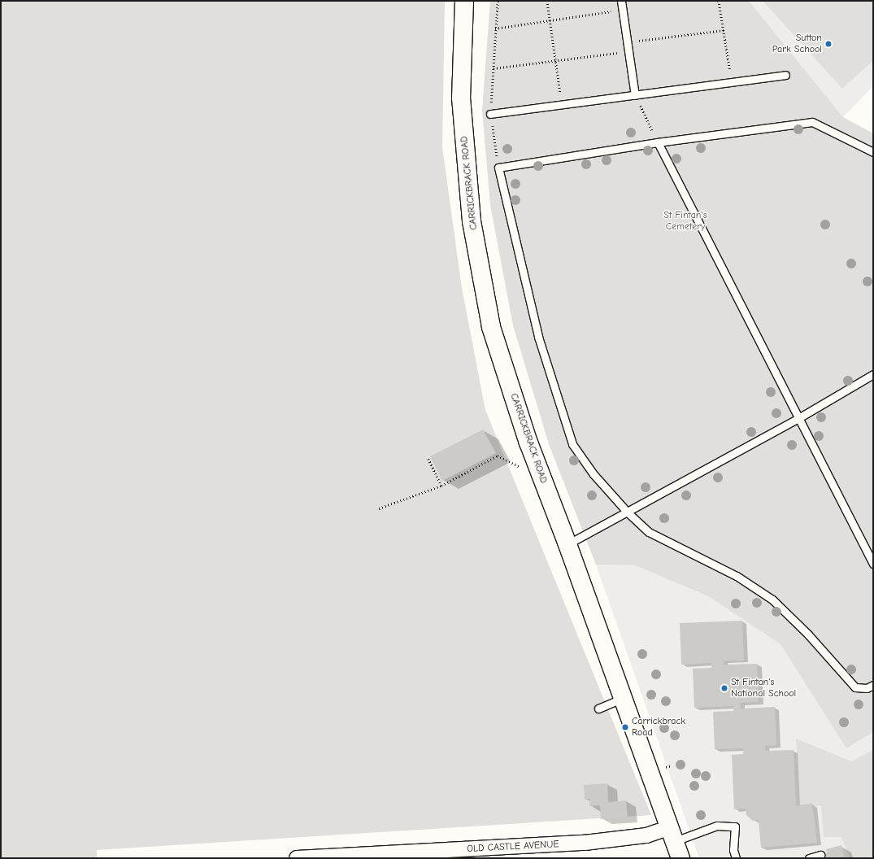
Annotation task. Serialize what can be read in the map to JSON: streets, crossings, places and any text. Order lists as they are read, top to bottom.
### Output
{
  "streets": {
    "main road": ["CARRICKBRACK ROAD"],
    "street": ["OLD CASTLE AVENUE"]
  },
  "crossings": [
    ["CARRICKBRACK ROAD", "OLD CASTLE AVENUE"]
  ],
  "parks": ["St Fintan's Cemetery"],
  "places": ["Sutton Park School", "St Fintan's National School", "Carrickbrack Road"]
}
